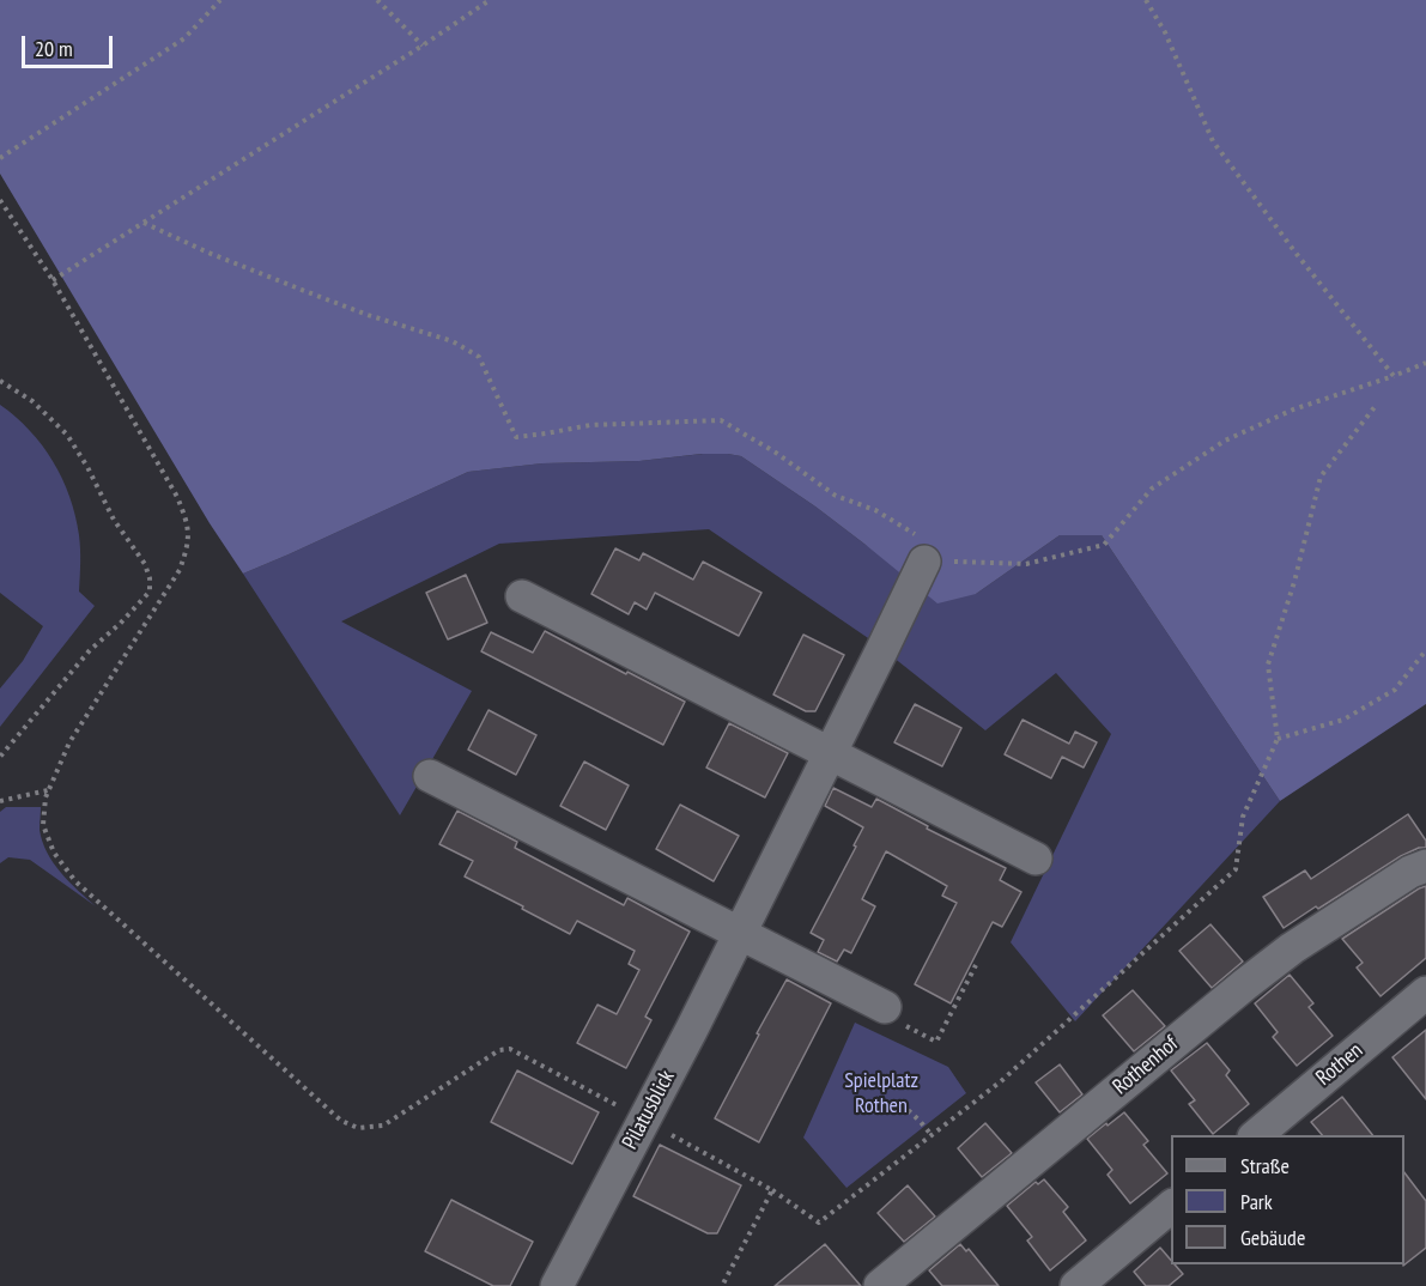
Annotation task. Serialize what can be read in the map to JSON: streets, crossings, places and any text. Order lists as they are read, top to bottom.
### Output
{
  "streets": {
    "street": ["Rothen", "Rothenhof", "Pilatusblick"]
  },
  "parks": ["Spielplatz Rothen"],
  "legend": ["Straße", "Park", "Gebäude"],
  "scale_bar": "20 m"
}
